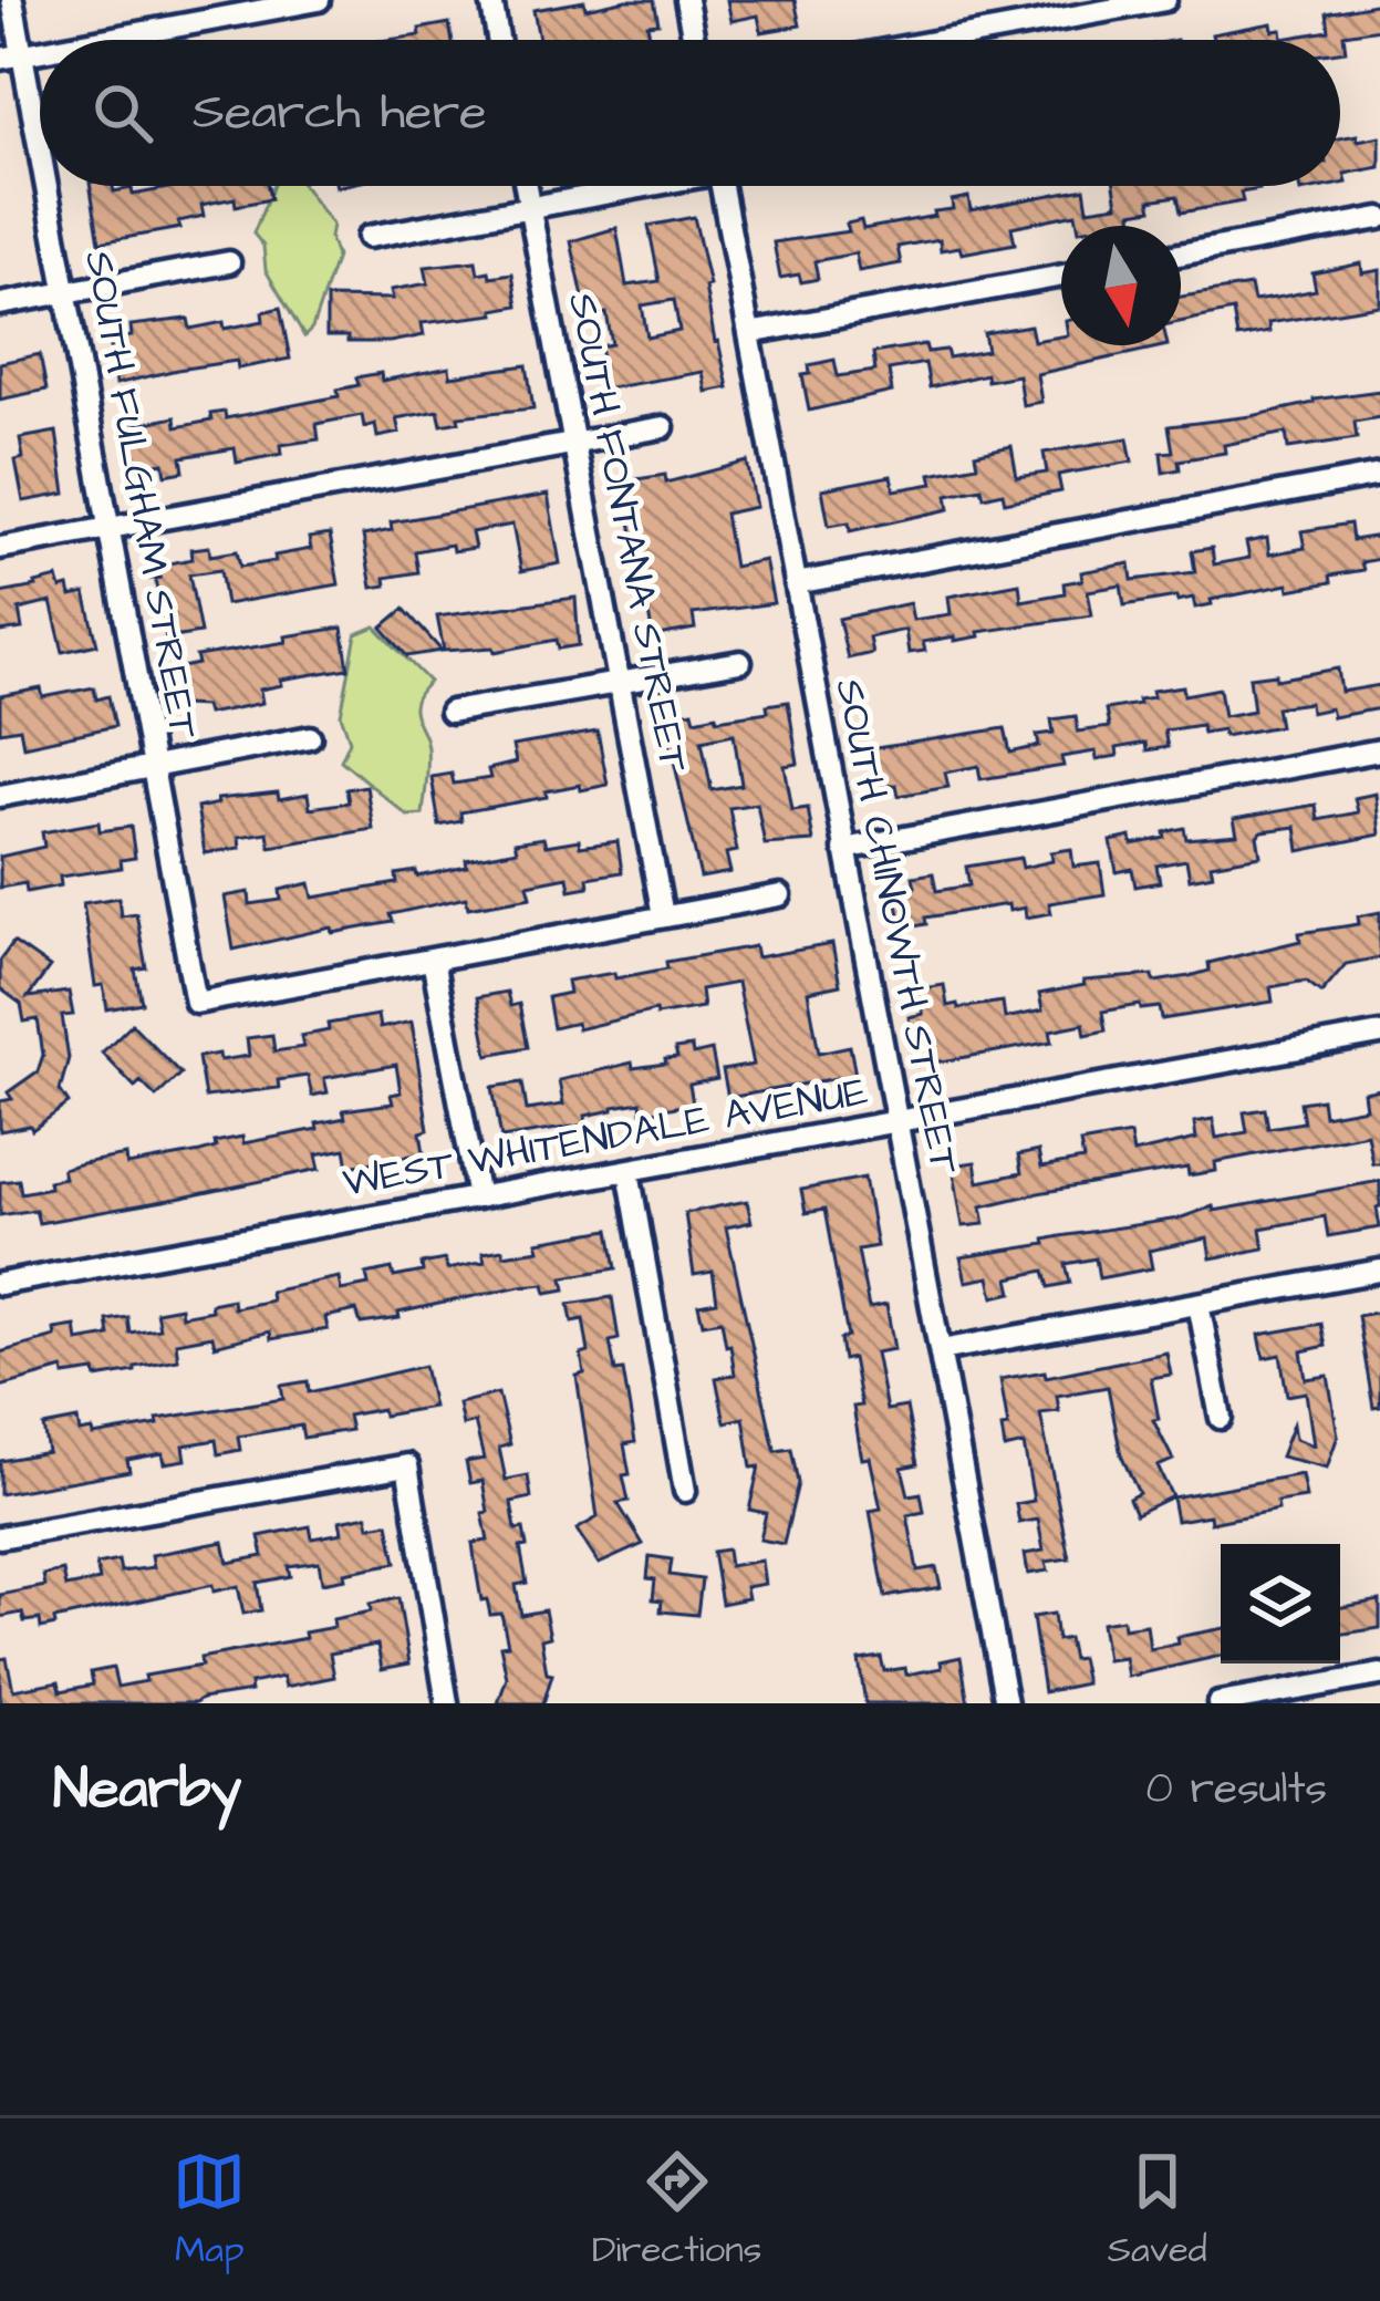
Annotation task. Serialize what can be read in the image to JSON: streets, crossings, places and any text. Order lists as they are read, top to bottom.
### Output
{
  "streets": {
    "street": [
      "SOUTH FULGHAM STREET",
      "SOUTH FONTANA STREET",
      "SOUTH CHINOWTH STREET",
      "WEST WHITENDALE AVENUE"
    ]
  },
  "crossings": [
    ["SOUTH CHINOWTH STREET", "WEST WHITENDALE AVENUE"]
  ],
  "north": "bottom",
  "page": {
    "search": "Search here",
    "heading": ["Nearby", "0 results"],
    "nav": ["Map", "Directions", "Saved"]
  }
}
